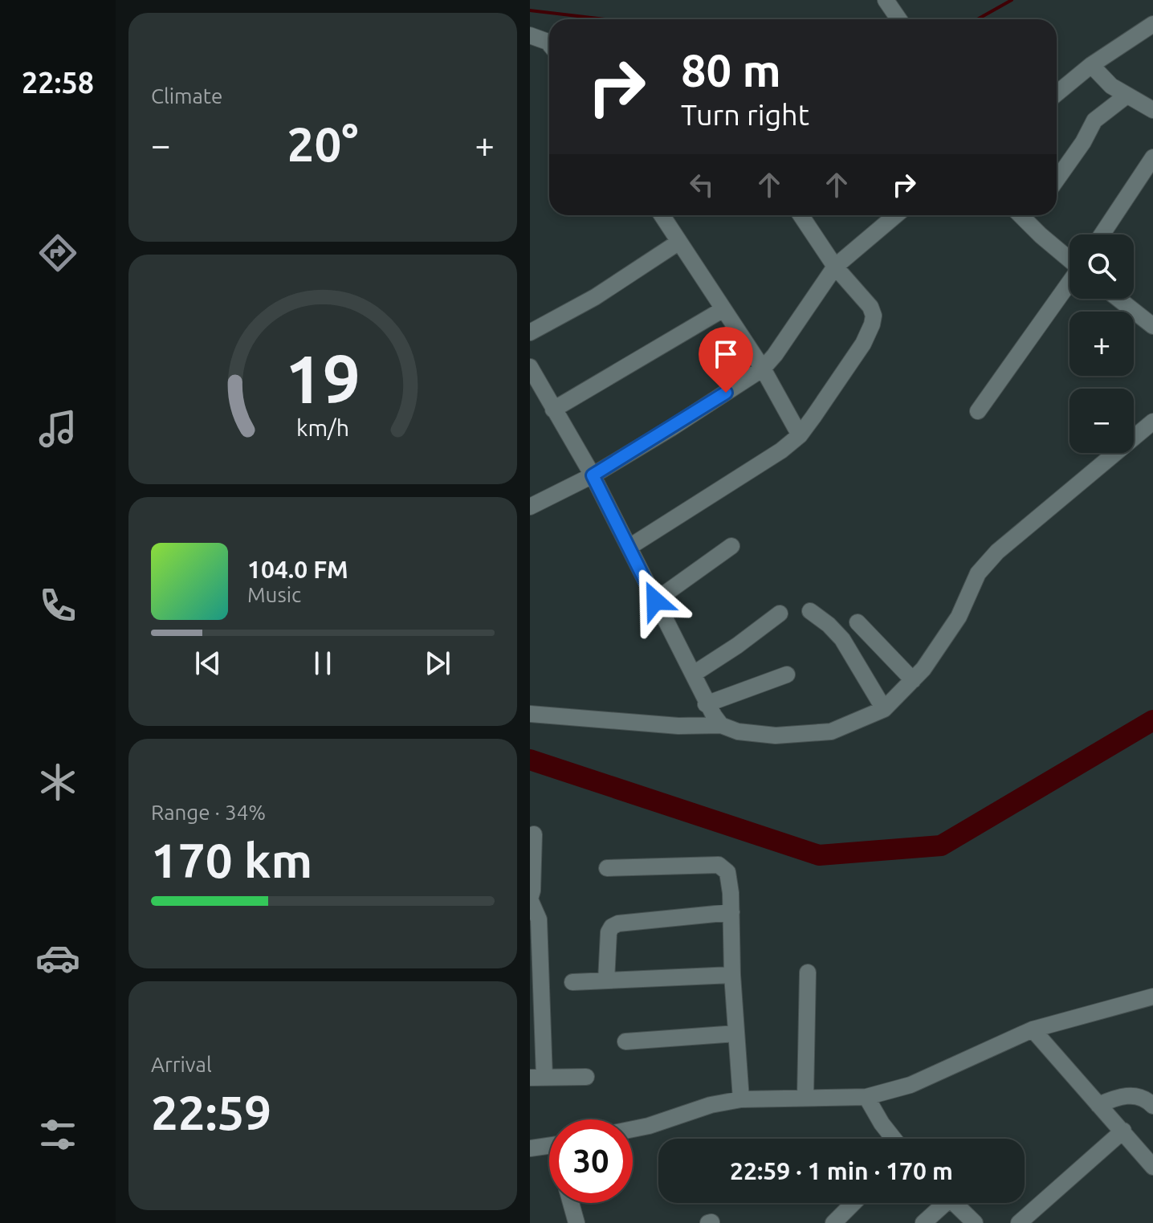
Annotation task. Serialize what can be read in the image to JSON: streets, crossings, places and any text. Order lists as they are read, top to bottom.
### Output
{
  "page": {
    "tabs": "22:58",
    "tile": [
      "Climate",
      ["Range · 34%", "170 km"],
      ["Arrival", "22:59"]
    ],
    "turn": ["80 m", "Turn right"],
    "heat": ["−", "20°", "+"],
    "map_buttons": ["+", "−"],
    "song": ["104.0 FM", "Music"],
    "limit": "30",
    "trip": "22:59 · 1 min · 170 m",
    "gauge": ["19", "km/h"]
  }
}
